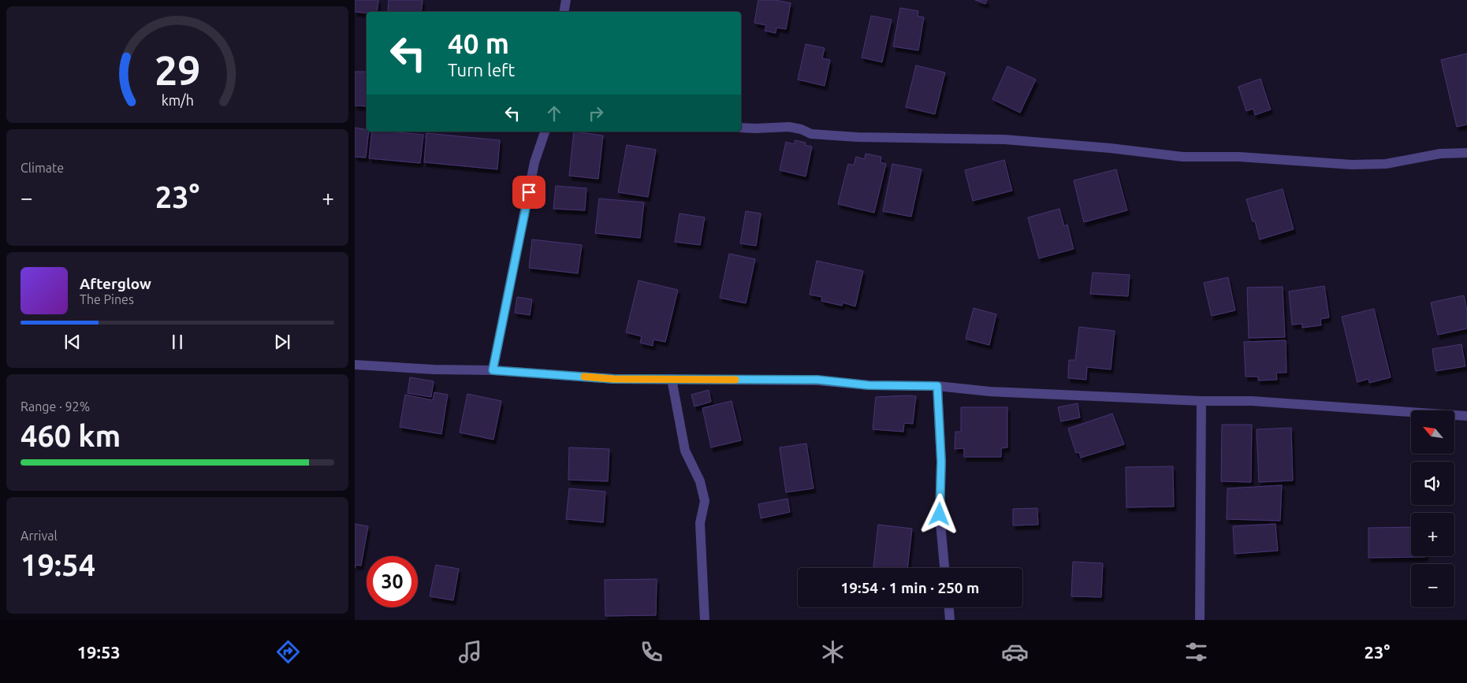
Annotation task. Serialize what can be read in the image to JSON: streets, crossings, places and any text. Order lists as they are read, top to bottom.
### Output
{
  "north": "top left",
  "page": {
    "turn": ["40 m", "Turn left"],
    "tile": [
      "Climate",
      ["Range · 92%", "460 km"],
      ["Arrival", "19:54"]
    ],
    "heat": ["−", "23°", "+"],
    "song": ["Afterglow", "The Pines"],
    "map_buttons": ["+", "−"],
    "limit": "30",
    "trip": "19:54 · 1 min · 250 m",
    "tabs": ["19:53", "23°"],
    "gauge": ["29", "km/h"]
  }
}
